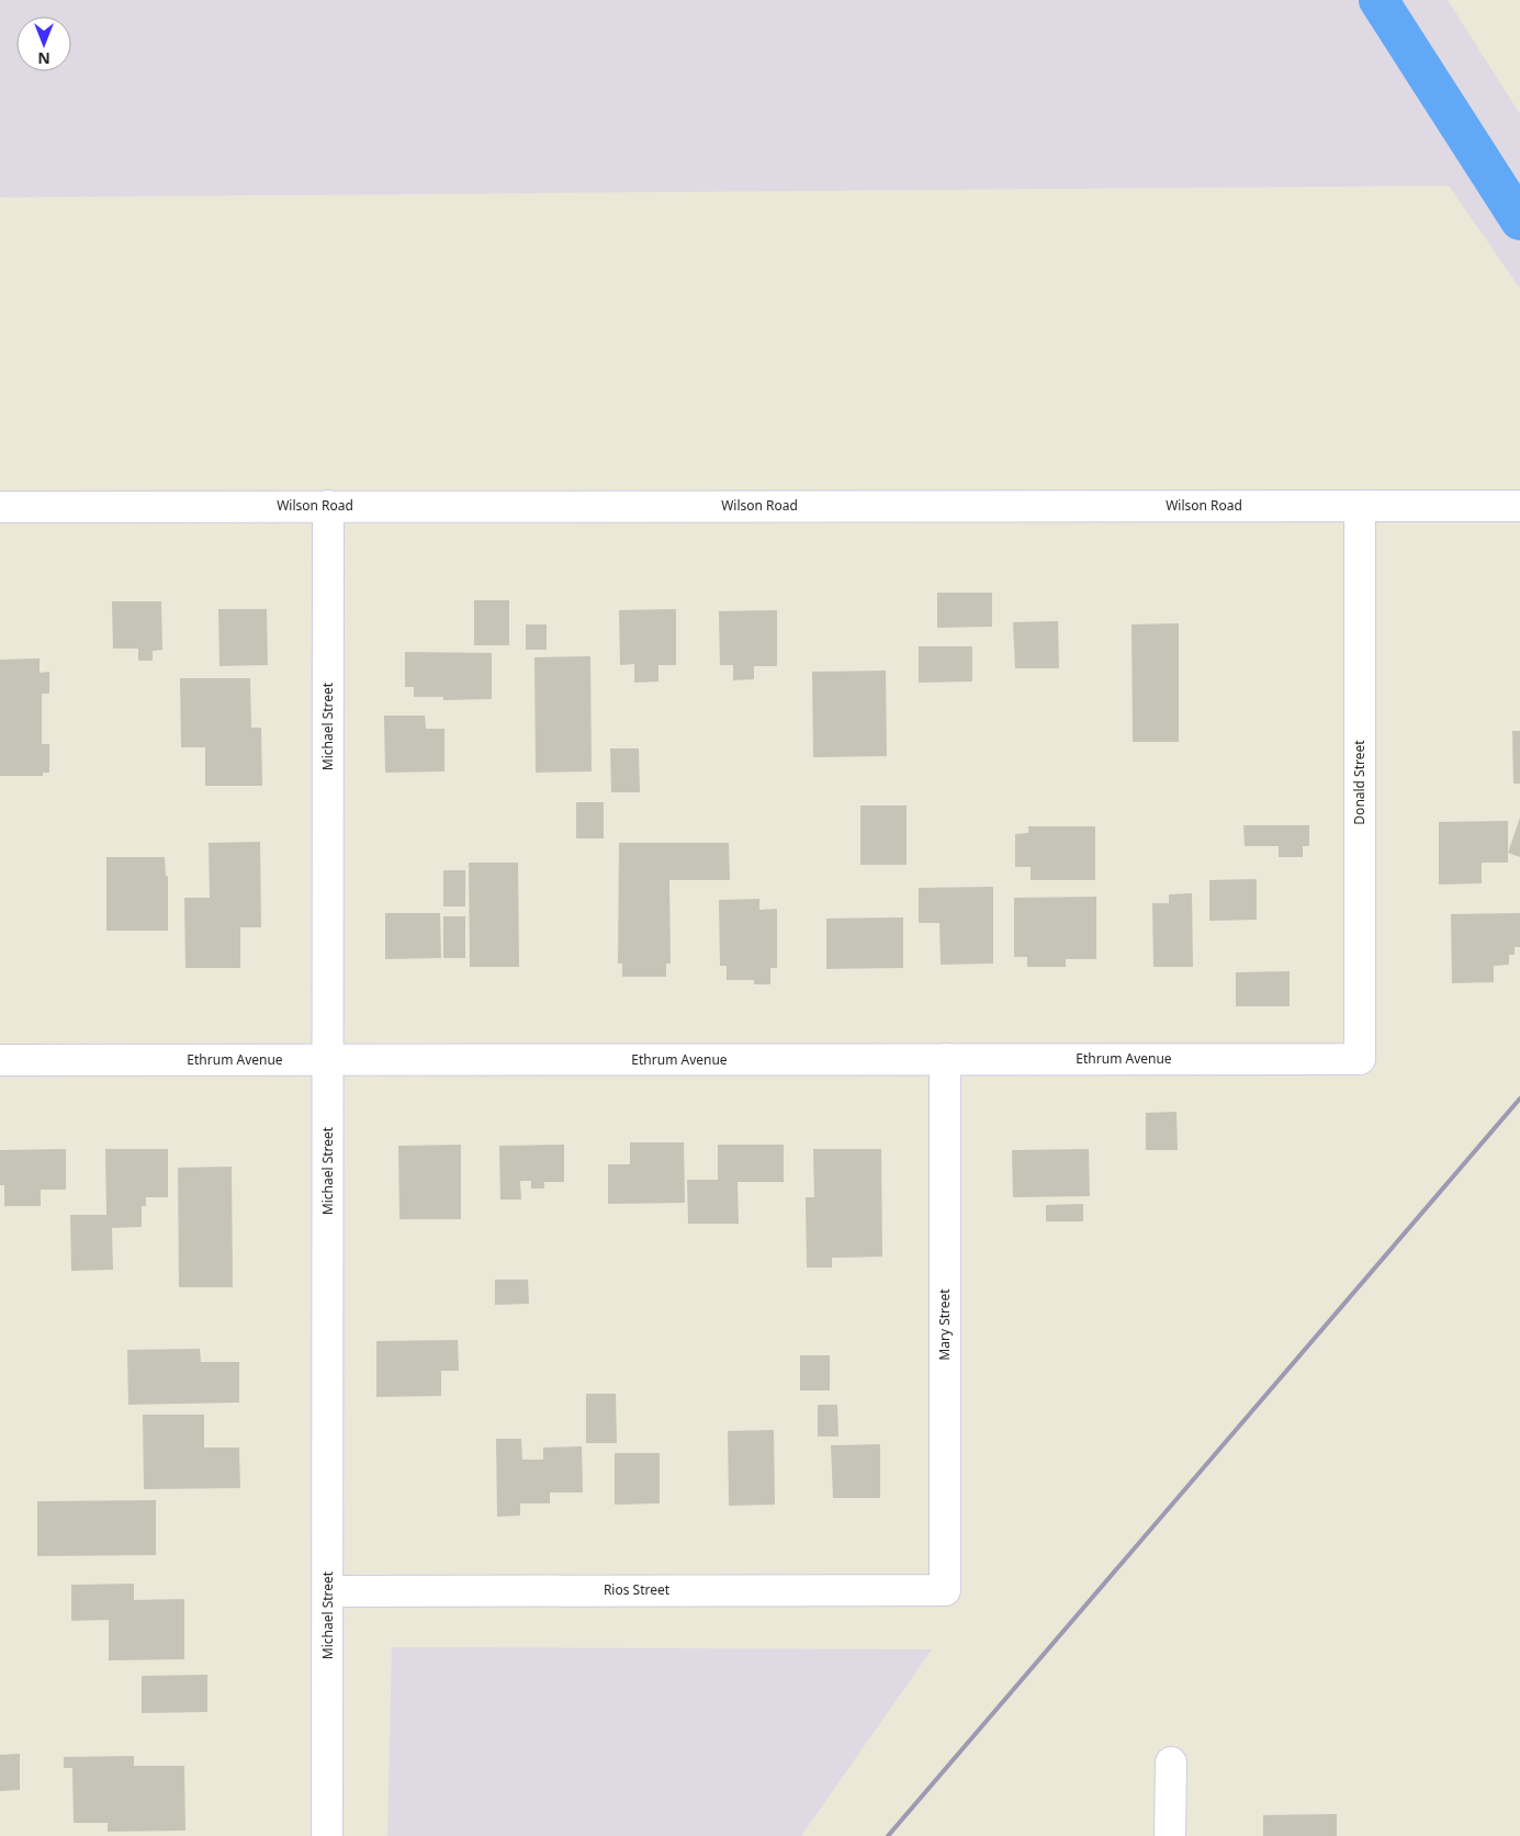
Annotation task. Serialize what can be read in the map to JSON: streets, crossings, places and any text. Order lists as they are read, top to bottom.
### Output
{
  "streets": {
    "street": [
      "Wilson Road",
      "Michael Street",
      "Donald Street",
      "Ethrum Avenue",
      "Mary Street",
      "Rios Street"
    ]
  },
  "crossings": [
    ["Wilson Road", "Michael Street"],
    ["Wilson Road", "Donald Street"],
    ["Michael Street", "Ethrum Avenue"],
    ["Michael Street", "Rios Street"],
    ["Donald Street", "Ethrum Avenue"],
    ["Ethrum Avenue", "Mary Street"],
    ["Mary Street", "Rios Street"]
  ],
  "north": "bottom"
}
